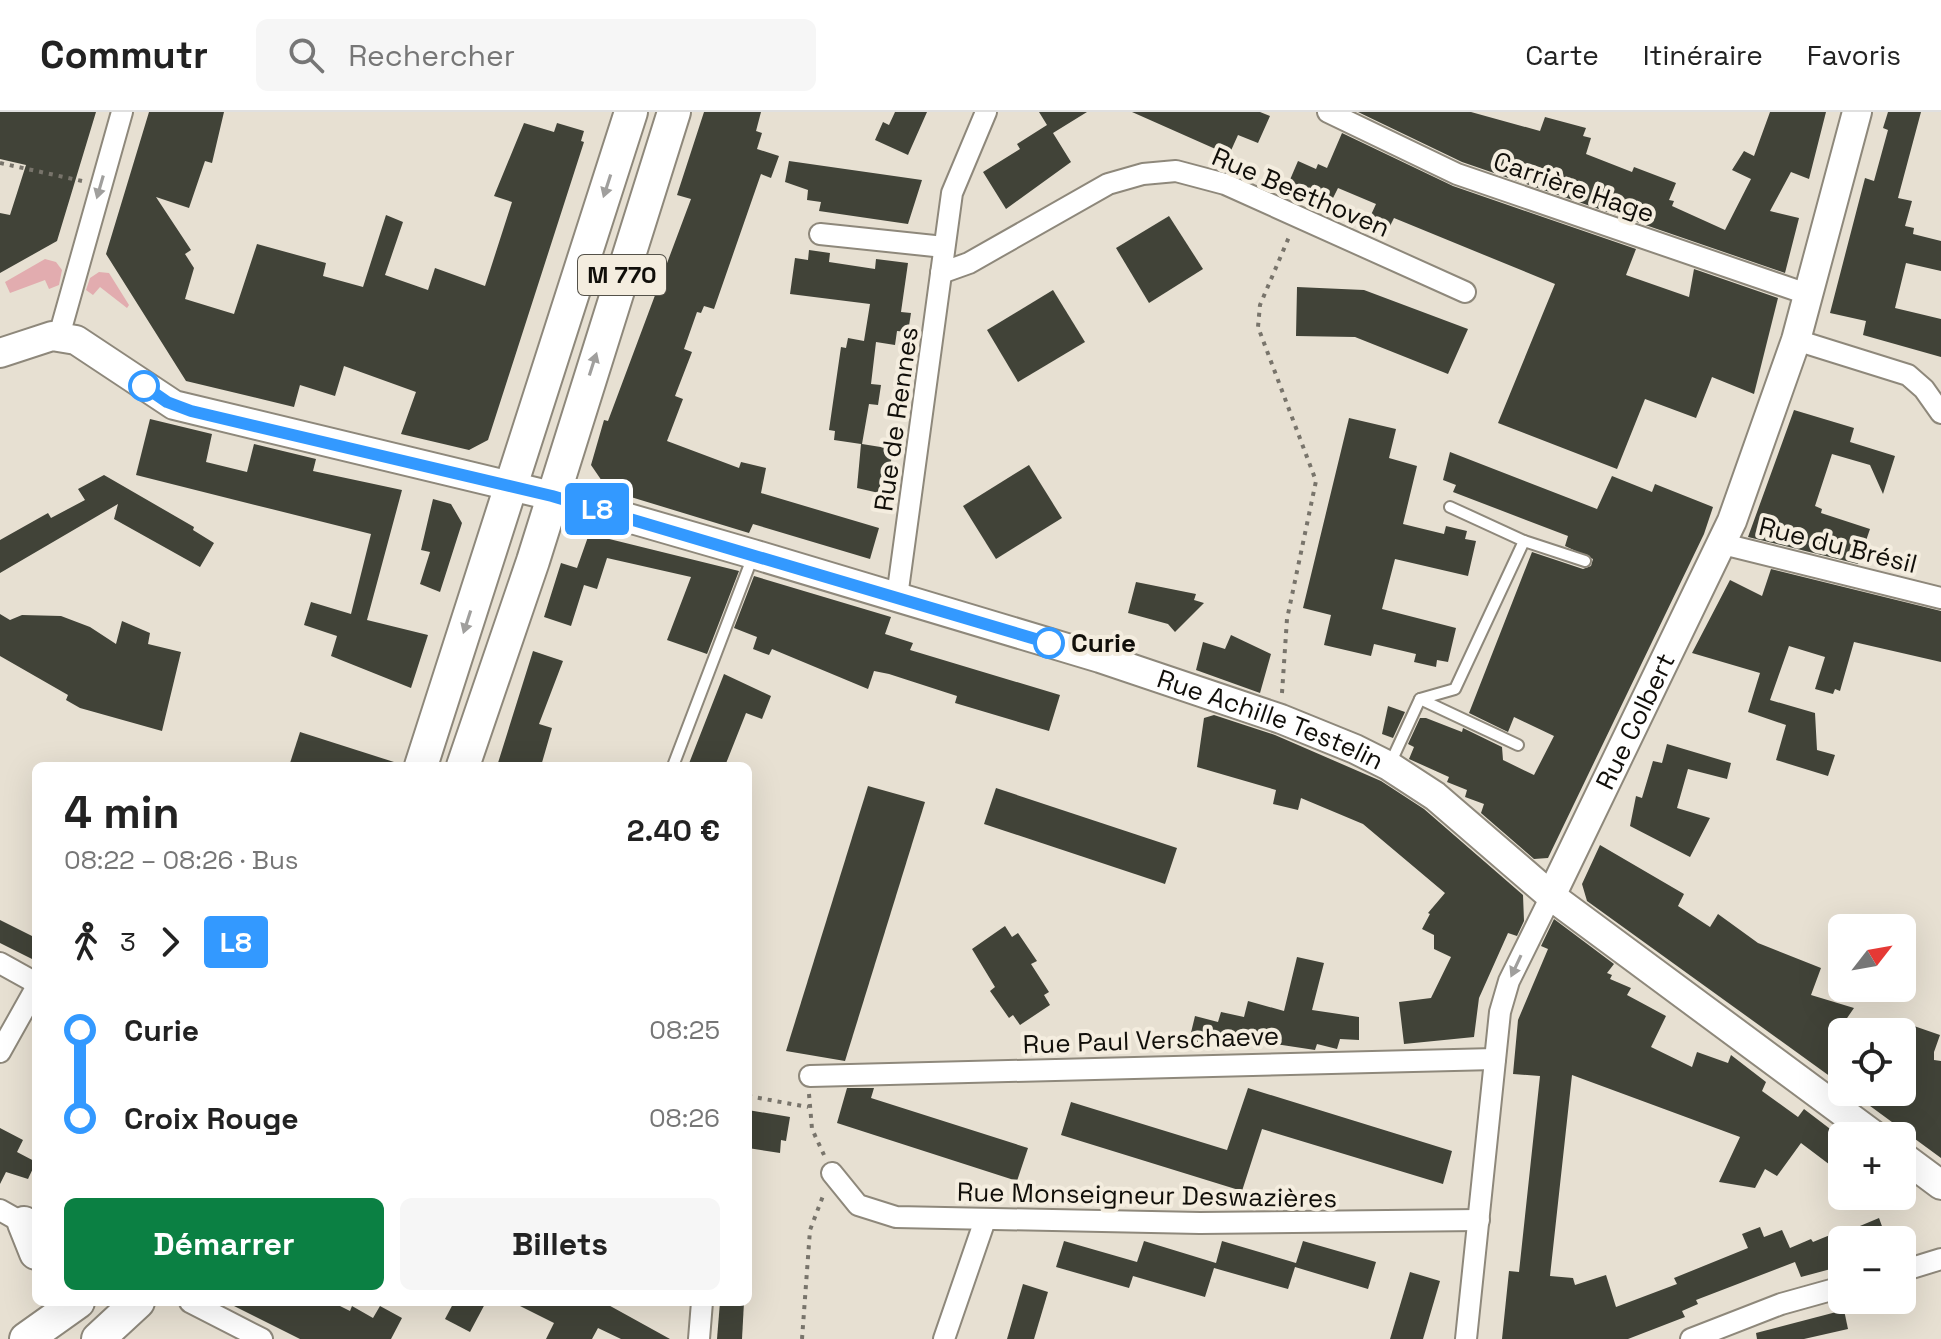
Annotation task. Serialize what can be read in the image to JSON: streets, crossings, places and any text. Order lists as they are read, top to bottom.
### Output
{
  "streets": {
    "main road": ["M 770"],
    "street": [
      "Carrière Hage",
      "Rue Beethoven",
      "Rue de Rennes",
      "Rue du Brésil",
      "Rue Achille Testelin",
      "Rue Colbert",
      "Rue Paul Verschaeve",
      "Rue Monseigneur Deswazières"
    ]
  },
  "crossings": [
    ["Carrière Hage", "Rue Colbert"],
    ["Rue Beethoven", "Rue de Rennes"],
    ["M 770", "Rue Achille Testelin"],
    ["Rue de Rennes", "Rue Achille Testelin"],
    ["Rue du Brésil", "Rue Colbert"],
    ["Rue Achille Testelin", "Rue Colbert"],
    ["Rue Colbert", "Rue Paul Verschaeve"],
    ["Rue Colbert", "Rue Monseigneur Deswazières"]
  ],
  "places": ["Curie"],
  "lines": ["bus line L8"],
  "north": "top right",
  "page": {
    "header": "Commutr",
    "search": "Rechercher",
    "nav": ["Carte", "Itinéraire", "Favoris"],
    "on_map": "L8",
    "heading": ["4 min", "08:22 – 08:26 · Bus", "2.40 €"],
    "legs": ["3", "L8"],
    "map_buttons": ["+", "−"],
    "list": [
      {
        "name": "Curie",
        "value": "08:25"
      },
      {
        "name": "Croix Rouge",
        "value": "08:26"
      }
    ],
    "buttons": ["Démarrer", "Billets"]
  }
}
